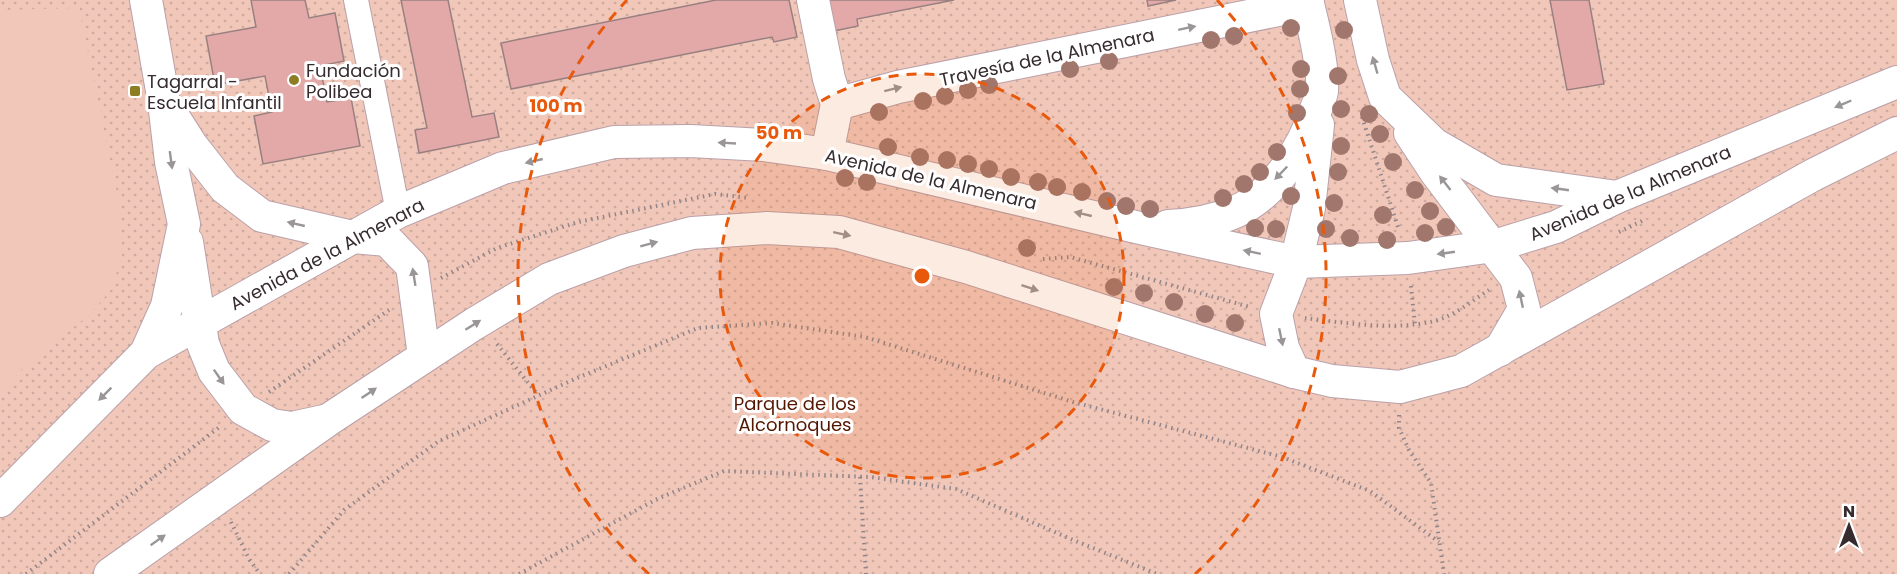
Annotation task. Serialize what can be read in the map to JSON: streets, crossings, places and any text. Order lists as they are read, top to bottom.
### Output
{
  "streets": {
    "street": ["Travesía de la Almenara", "Avenida de la Almenara"]
  },
  "parks": ["Parque de los Alcornoques"],
  "places": {
    "other": ["Fundación Polibea"],
    "transit": ["Tagarral - Escuela Infantil"]
  },
  "north": "top",
  "rings": ["100 m", "50 m"]
}
